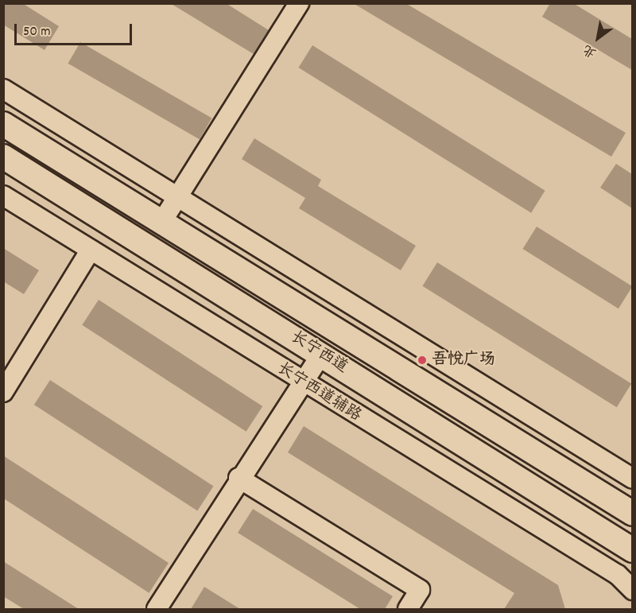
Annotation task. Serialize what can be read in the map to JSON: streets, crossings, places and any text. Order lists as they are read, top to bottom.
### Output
{
  "streets": {
    "main road": ["长宁西道"],
    "street": ["长宁西道辅路"]
  },
  "places": ["吾悦广场"],
  "scale_bar": "50 m",
  "north": "bottom left"
}
